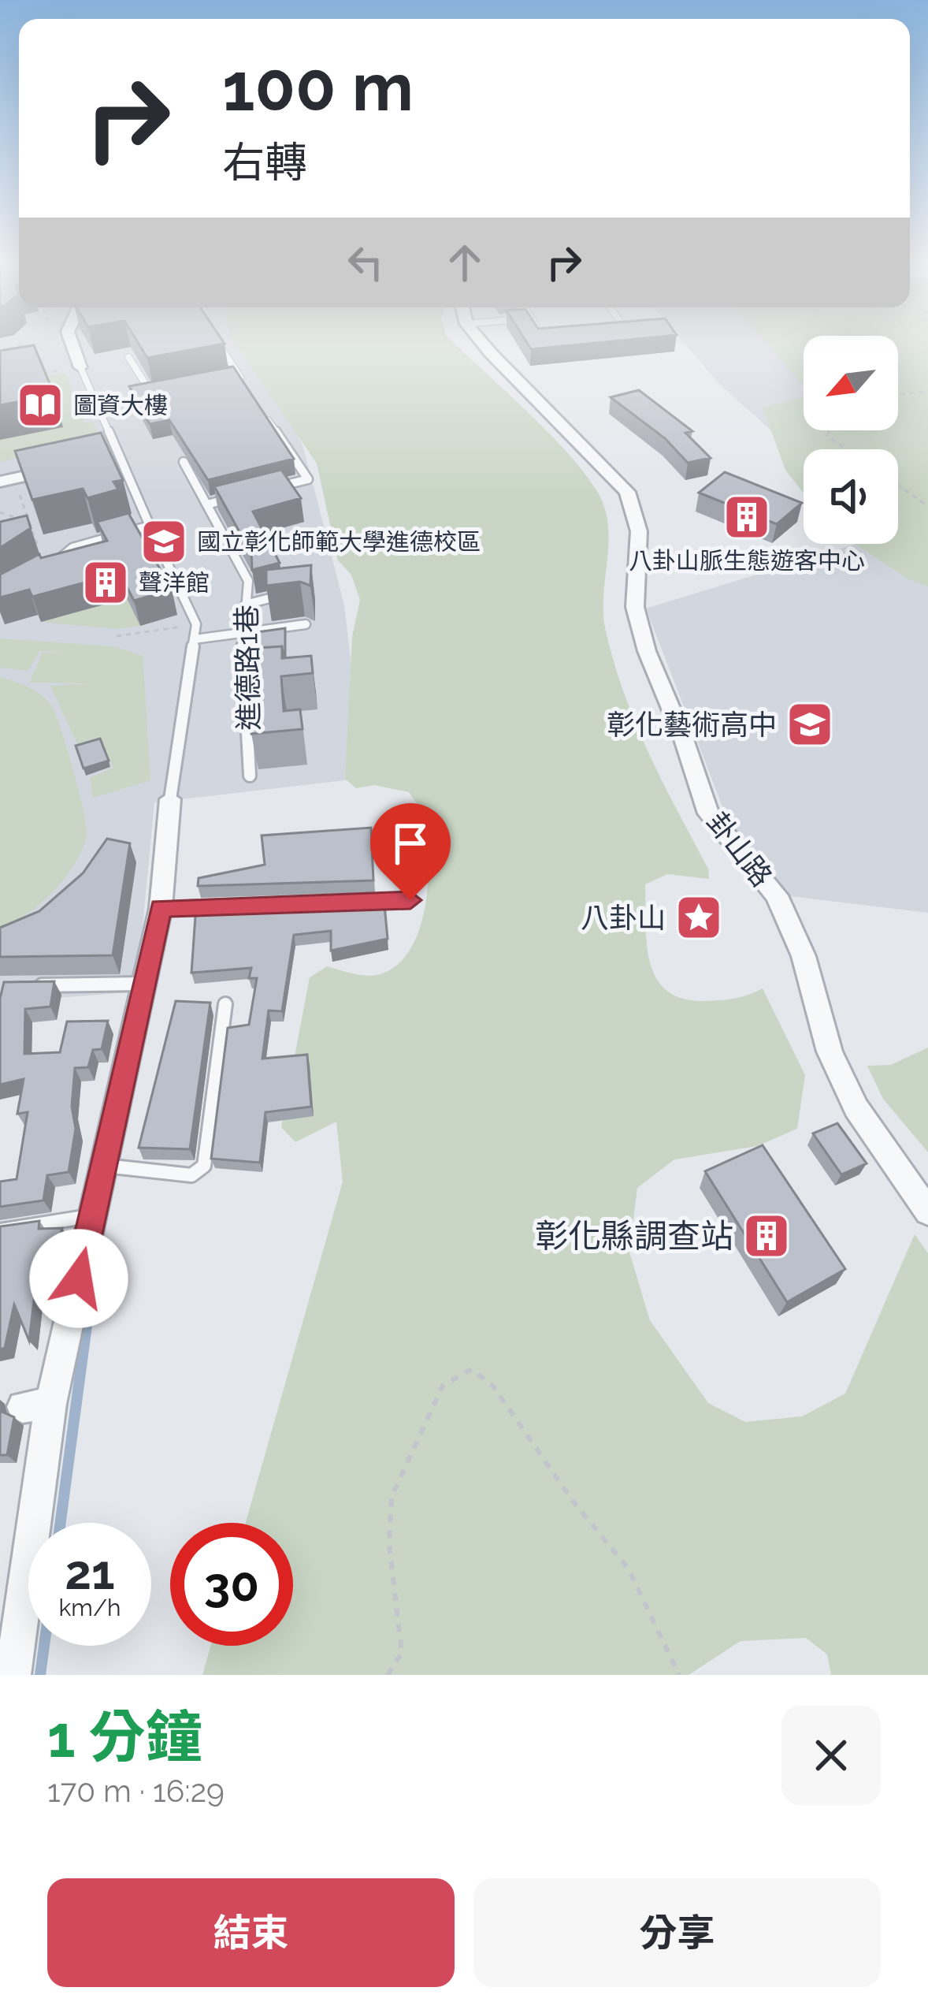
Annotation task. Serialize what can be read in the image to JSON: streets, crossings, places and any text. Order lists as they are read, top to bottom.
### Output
{
  "streets": {
    "street": ["卦山路"],
    "lane": ["進德路1巷"]
  },
  "places": {
    "library": ["圖資大樓"],
    "building": ["八卦山脈生態遊客中心", "聲洋館", "彰化縣調查站"],
    "school or university": ["國立彰化師範大學進德校區", "彰化藝術高中"],
    "place": ["八卦山"]
  },
  "north": "bottom left",
  "page": {
    "turn": ["100 m", "右轉"],
    "speed": "21 km/h",
    "limit": "30",
    "heading": ["1 分鐘", "170 m · 16:29"],
    "buttons": ["結束", "分享"]
  }
}
